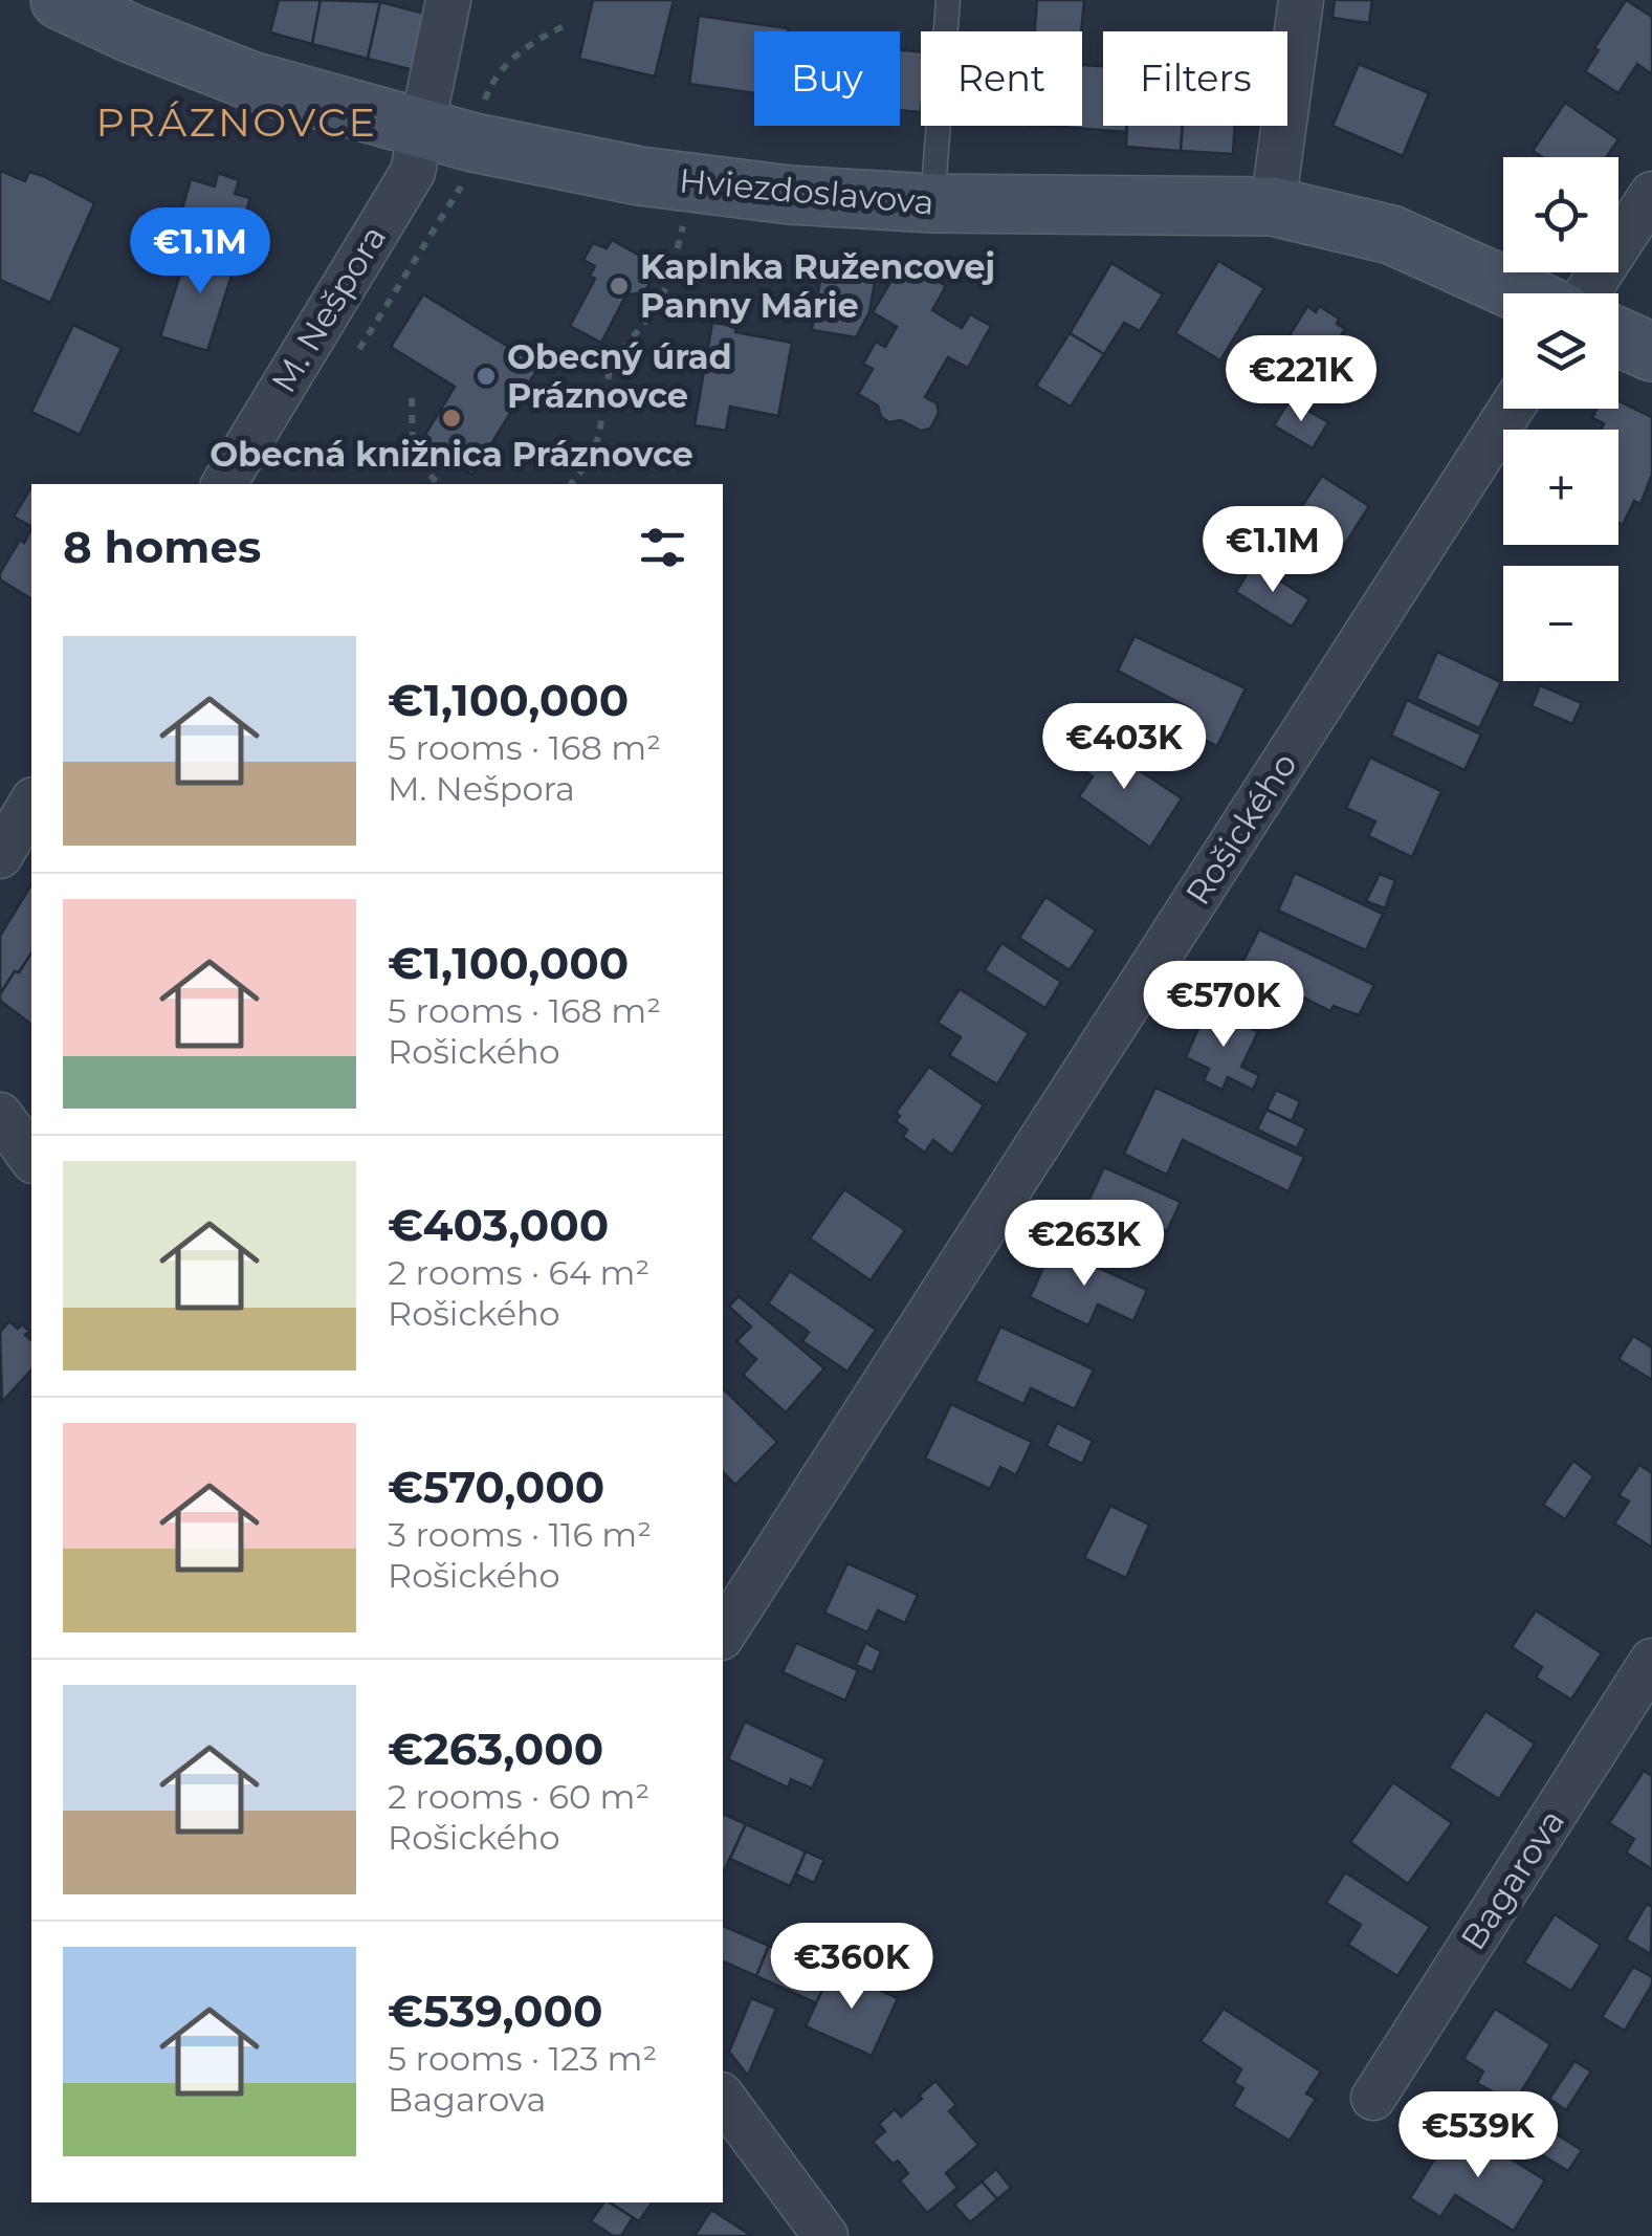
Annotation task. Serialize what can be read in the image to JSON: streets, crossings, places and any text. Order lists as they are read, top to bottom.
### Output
{
  "streets": {
    "street": [
      "Hviezdoslavova",
      "M. Nešpora",
      "Rošického",
      "Bagarova"
    ]
  },
  "crossings": [
    ["Hviezdoslavova", "M. Nešpora"]
  ],
  "districts": ["PRÁZNOVCE"],
  "places": ["Kaplnka Ružencovej Panny Márie", "Obecný úrad Práznovce", "Obecná knižnica Práznovce"],
  "page": {
    "chip": ["Buy", "Rent", "Filters"],
    "map_buttons": ["+", "−"],
    "price": [
      "€1.1M",
      "€221K",
      "€1.1M",
      "€403K",
      "€570K",
      "€263K",
      "€360K",
      "€539K"
    ],
    "heading": "8 homes",
    "list": [
      {
        "name": "€1,100,000",
        "note": "5 rooms · 168 m² · M. Nešpora"
      },
      {
        "name": "€1,100,000",
        "note": "5 rooms · 168 m² · Rošického"
      },
      {
        "name": "€403,000",
        "note": "2 rooms · 64 m² · Rošického"
      },
      {
        "name": "€570,000",
        "note": "3 rooms · 116 m² · Rošického"
      },
      {
        "name": "€263,000",
        "note": "2 rooms · 60 m² · Rošického"
      },
      {
        "name": "€539,000",
        "note": "5 rooms · 123 m² · Bagarova"
      }
    ]
  }
}
